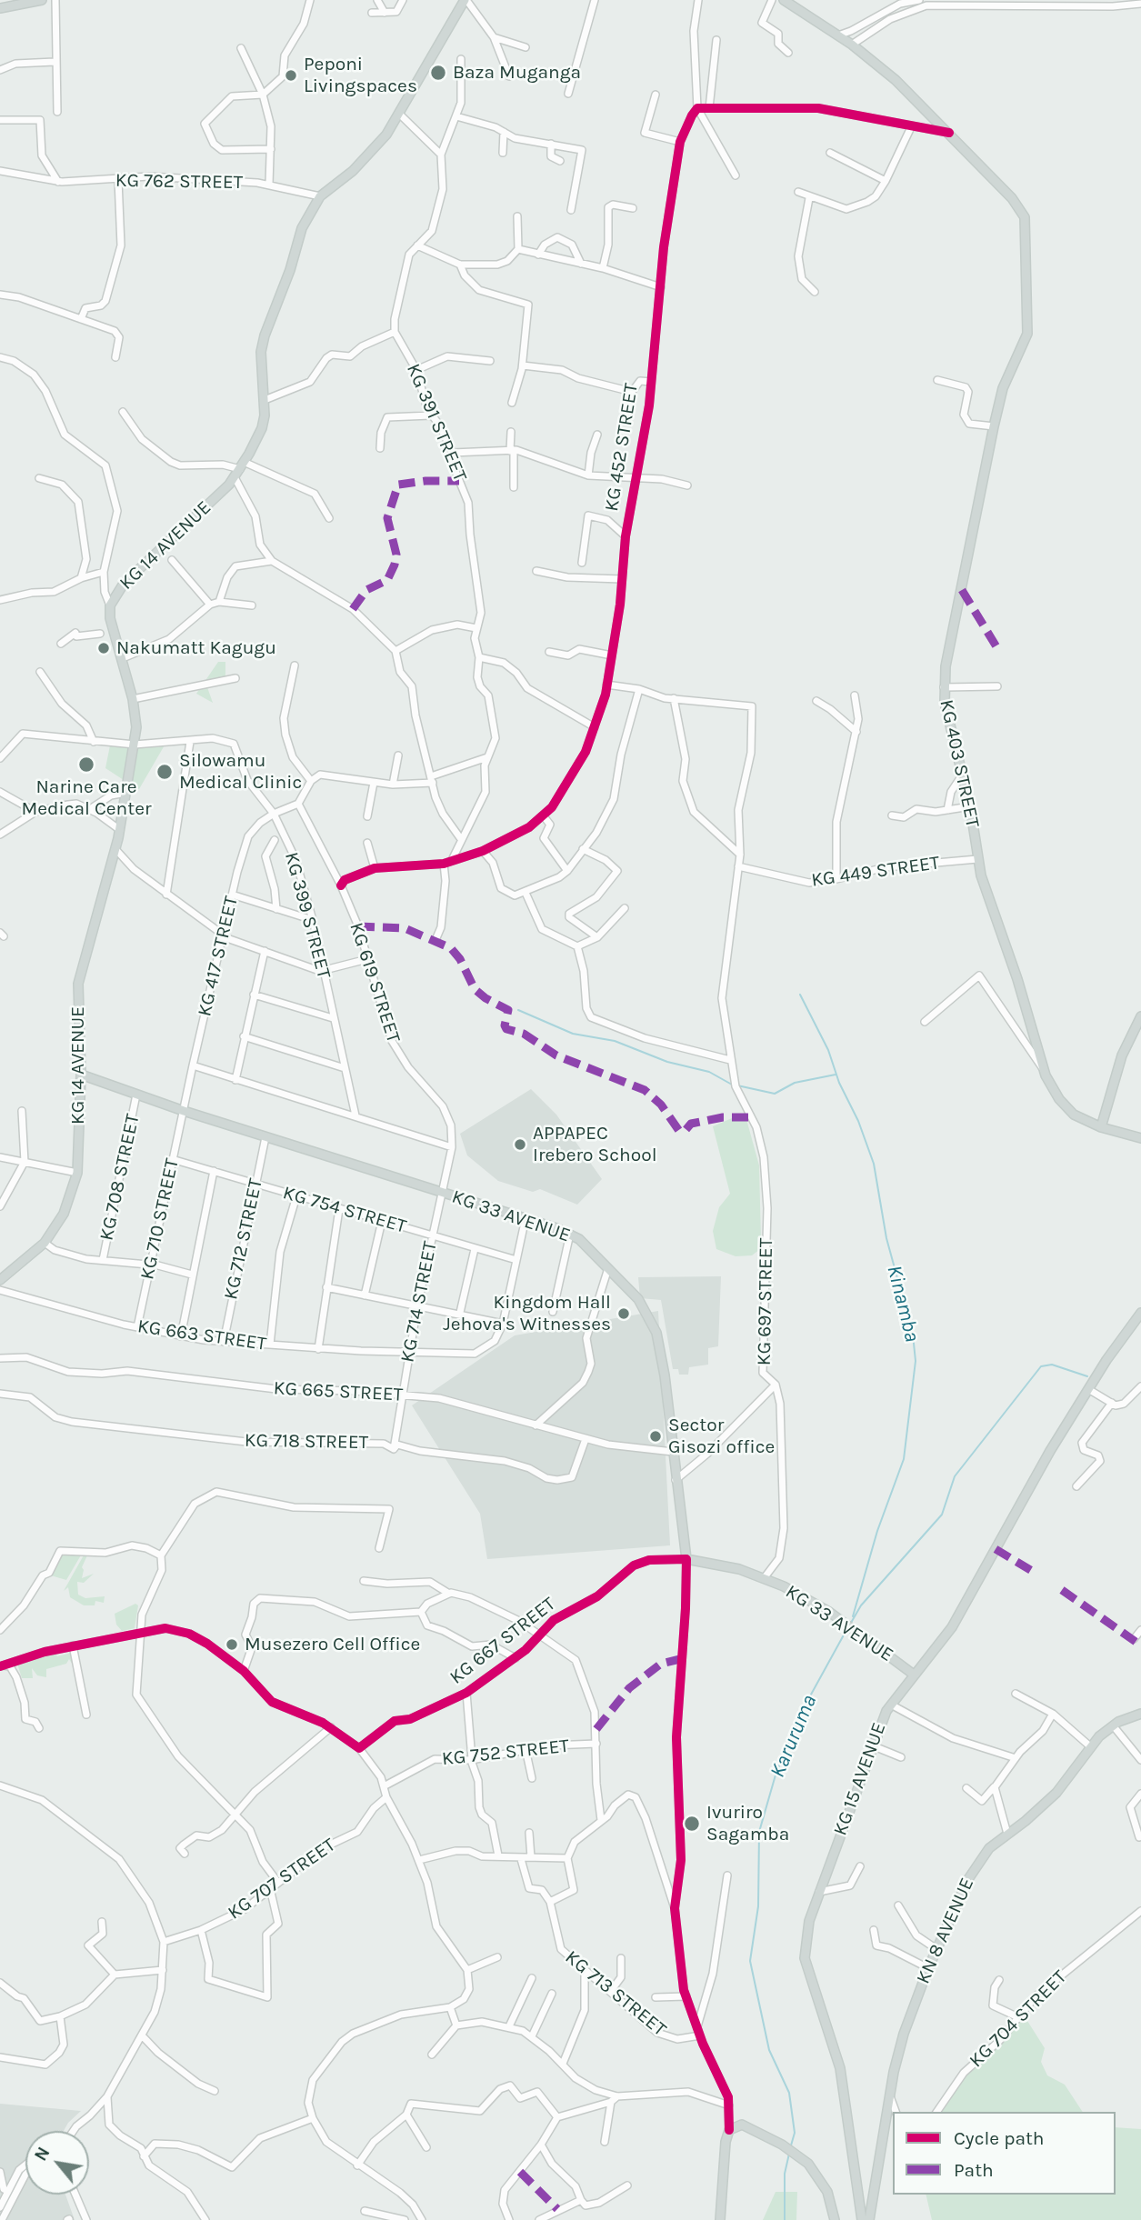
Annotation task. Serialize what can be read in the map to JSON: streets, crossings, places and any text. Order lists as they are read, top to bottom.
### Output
{
  "streets": {
    "main road": [
      "KG 14 AVENUE",
      "KG 403 STREET",
      "KG 33 AVENUE",
      "KG 15 AVENUE",
      "KN 8 AVENUE"
    ],
    "street": [
      "KG 762 STREET",
      "KG 391 STREET",
      "KG 452 STREET",
      "KG 449 STREET",
      "KG 399 STREET",
      "KG 417 STREET",
      "KG 619 STREET",
      "KG 708 STREET",
      "KG 754 STREET",
      "KG 710 STREET",
      "KG 712 STREET",
      "KG 714 STREET",
      "KG 697 STREET",
      "KG 663 STREET",
      "KG 665 STREET",
      "KG 718 STREET",
      "KG 667 STREET",
      "KG 752 STREET",
      "KG 707 STREET",
      "KG 713 STREET",
      "KG 704 STREET"
    ]
  },
  "crossings": [
    ["KG 762 STREET", "KG 14 AVENUE"],
    ["KG 391 STREET", "KG 452 STREET"],
    ["KG 452 STREET", "KG 619 STREET"],
    ["KG 14 AVENUE", "KG 399 STREET"],
    ["KG 14 AVENUE", "KG 33 AVENUE"],
    ["KG 403 STREET", "KG 449 STREET"],
    ["KG 449 STREET", "KG 697 STREET"],
    ["KG 399 STREET", "KG 417 STREET"],
    ["KG 417 STREET", "KG 619 STREET"],
    ["KG 417 STREET", "KG 33 AVENUE"],
    ["KG 417 STREET", "KG 710 STREET"],
    ["KG 619 STREET", "KG 33 AVENUE"],
    ["KG 619 STREET", "KG 714 STREET"],
    ["KG 708 STREET", "KG 33 AVENUE"],
    ["KG 754 STREET", "KG 710 STREET"],
    ["KG 754 STREET", "KG 712 STREET"],
    ["KG 754 STREET", "KG 714 STREET"],
    ["KG 33 AVENUE", "KG 710 STREET"],
    ["KG 33 AVENUE", "KG 712 STREET"],
    ["KG 33 AVENUE", "KG 714 STREET"],
    ["KG 33 AVENUE", "KG 697 STREET"],
    ["KG 33 AVENUE", "KG 665 STREET"],
    ["KG 33 AVENUE", "KG 667 STREET"],
    ["KG 33 AVENUE", "KG 15 AVENUE"],
    ["KG 710 STREET", "KG 663 STREET"],
    ["KG 712 STREET", "KG 663 STREET"],
    ["KG 714 STREET", "KG 663 STREET"],
    ["KG 714 STREET", "KG 665 STREET"],
    ["KG 714 STREET", "KG 718 STREET"],
    ["KG 665 STREET", "KG 718 STREET"]
  ],
  "water": ["Kinamba", "Karuruma"],
  "places": [
    "Baza Muganga",
    "Peponi Livingspaces",
    "Nakumatt Kagugu",
    "Narine Care Medical Center",
    "Silowamu Medical Clinic",
    "APPAPEC Irebero School",
    "Kingdom Hall Jehova's Witnesses",
    "Sector Gisozi office",
    "Musezero Cell Office",
    "Ivuriro Sagamba"
  ],
  "legend": ["Cycle path", "Path"],
  "north": "top left"
}
